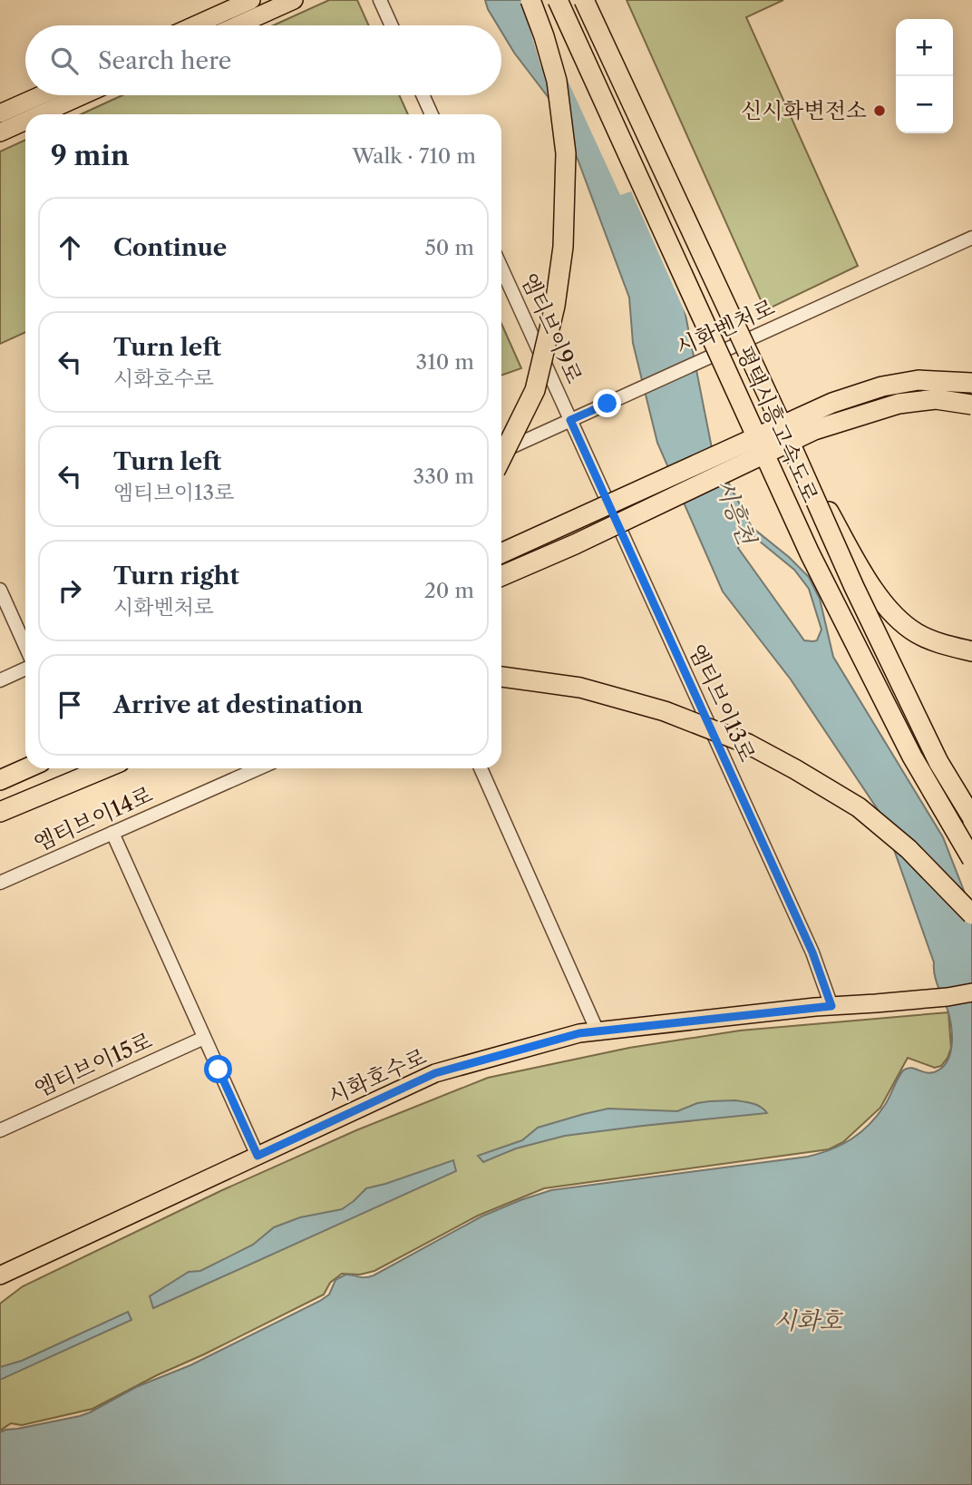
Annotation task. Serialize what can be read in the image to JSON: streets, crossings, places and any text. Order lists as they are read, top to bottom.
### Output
{
  "streets": {
    "highway": ["평택시흥고속도로"],
    "main road": ["시화호수로"],
    "street": [
      "시화벤처로",
      "엠티브이9로",
      "엠티브이13로",
      "엠티브이14로",
      "엠티브이15로"
    ]
  },
  "crossings": [
    ["시화벤처로", "엠티브이9로"],
    ["시화벤처로", "엠티브이13로"],
    ["엠티브이9로", "엠티브이13로"],
    ["엠티브이13로", "시화호수로"]
  ],
  "water": ["시흥천", "시화호"],
  "places": ["신시화변전소"],
  "page": {
    "map_buttons": ["+", "−"],
    "search": "Search here",
    "heading": ["9 min", "Walk · 710 m"],
    "list": [
      ["Continue", "50 m"],
      ["Turn left", "시화호수로", "310 m"],
      ["Turn left", "엠티브이13로", "330 m"],
      ["Turn right", "시화벤처로", "20 m"],
      "Arrive at destination"
    ]
  }
}
